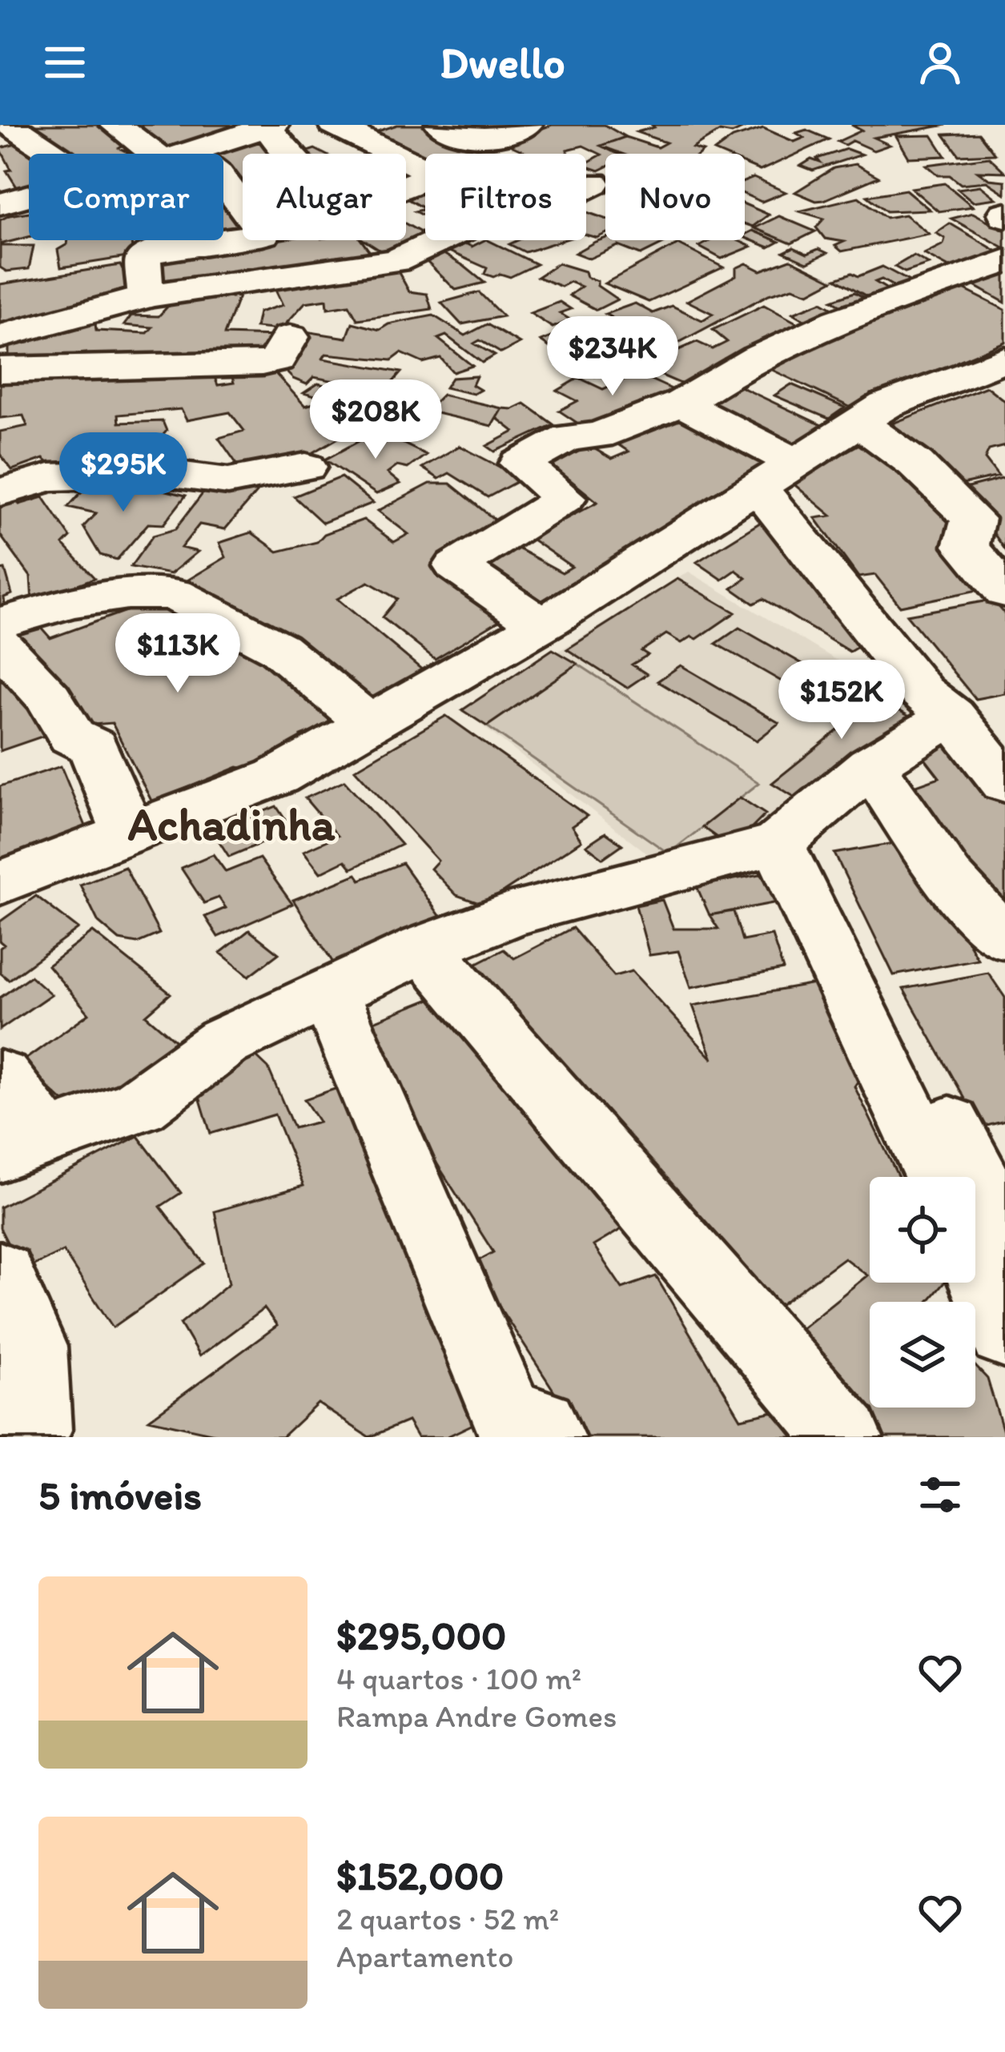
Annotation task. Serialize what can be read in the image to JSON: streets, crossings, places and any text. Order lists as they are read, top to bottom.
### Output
{
  "districts": ["Achadinha"],
  "page": {
    "header": "Dwello",
    "chip": [
      "Comprar",
      "Alugar",
      "Filtros",
      "Novo"
    ],
    "price": [
      "$234K",
      "$208K",
      "$295K",
      "$113K",
      "$152K"
    ],
    "heading": "5 imóveis",
    "list": [
      {
        "name": "$295,000",
        "note": "4 quartos · 100 m² · Rampa Andre Gomes"
      },
      {
        "name": "$152,000",
        "note": "2 quartos · 52 m² · Apartamento"
      }
    ]
  }
}
